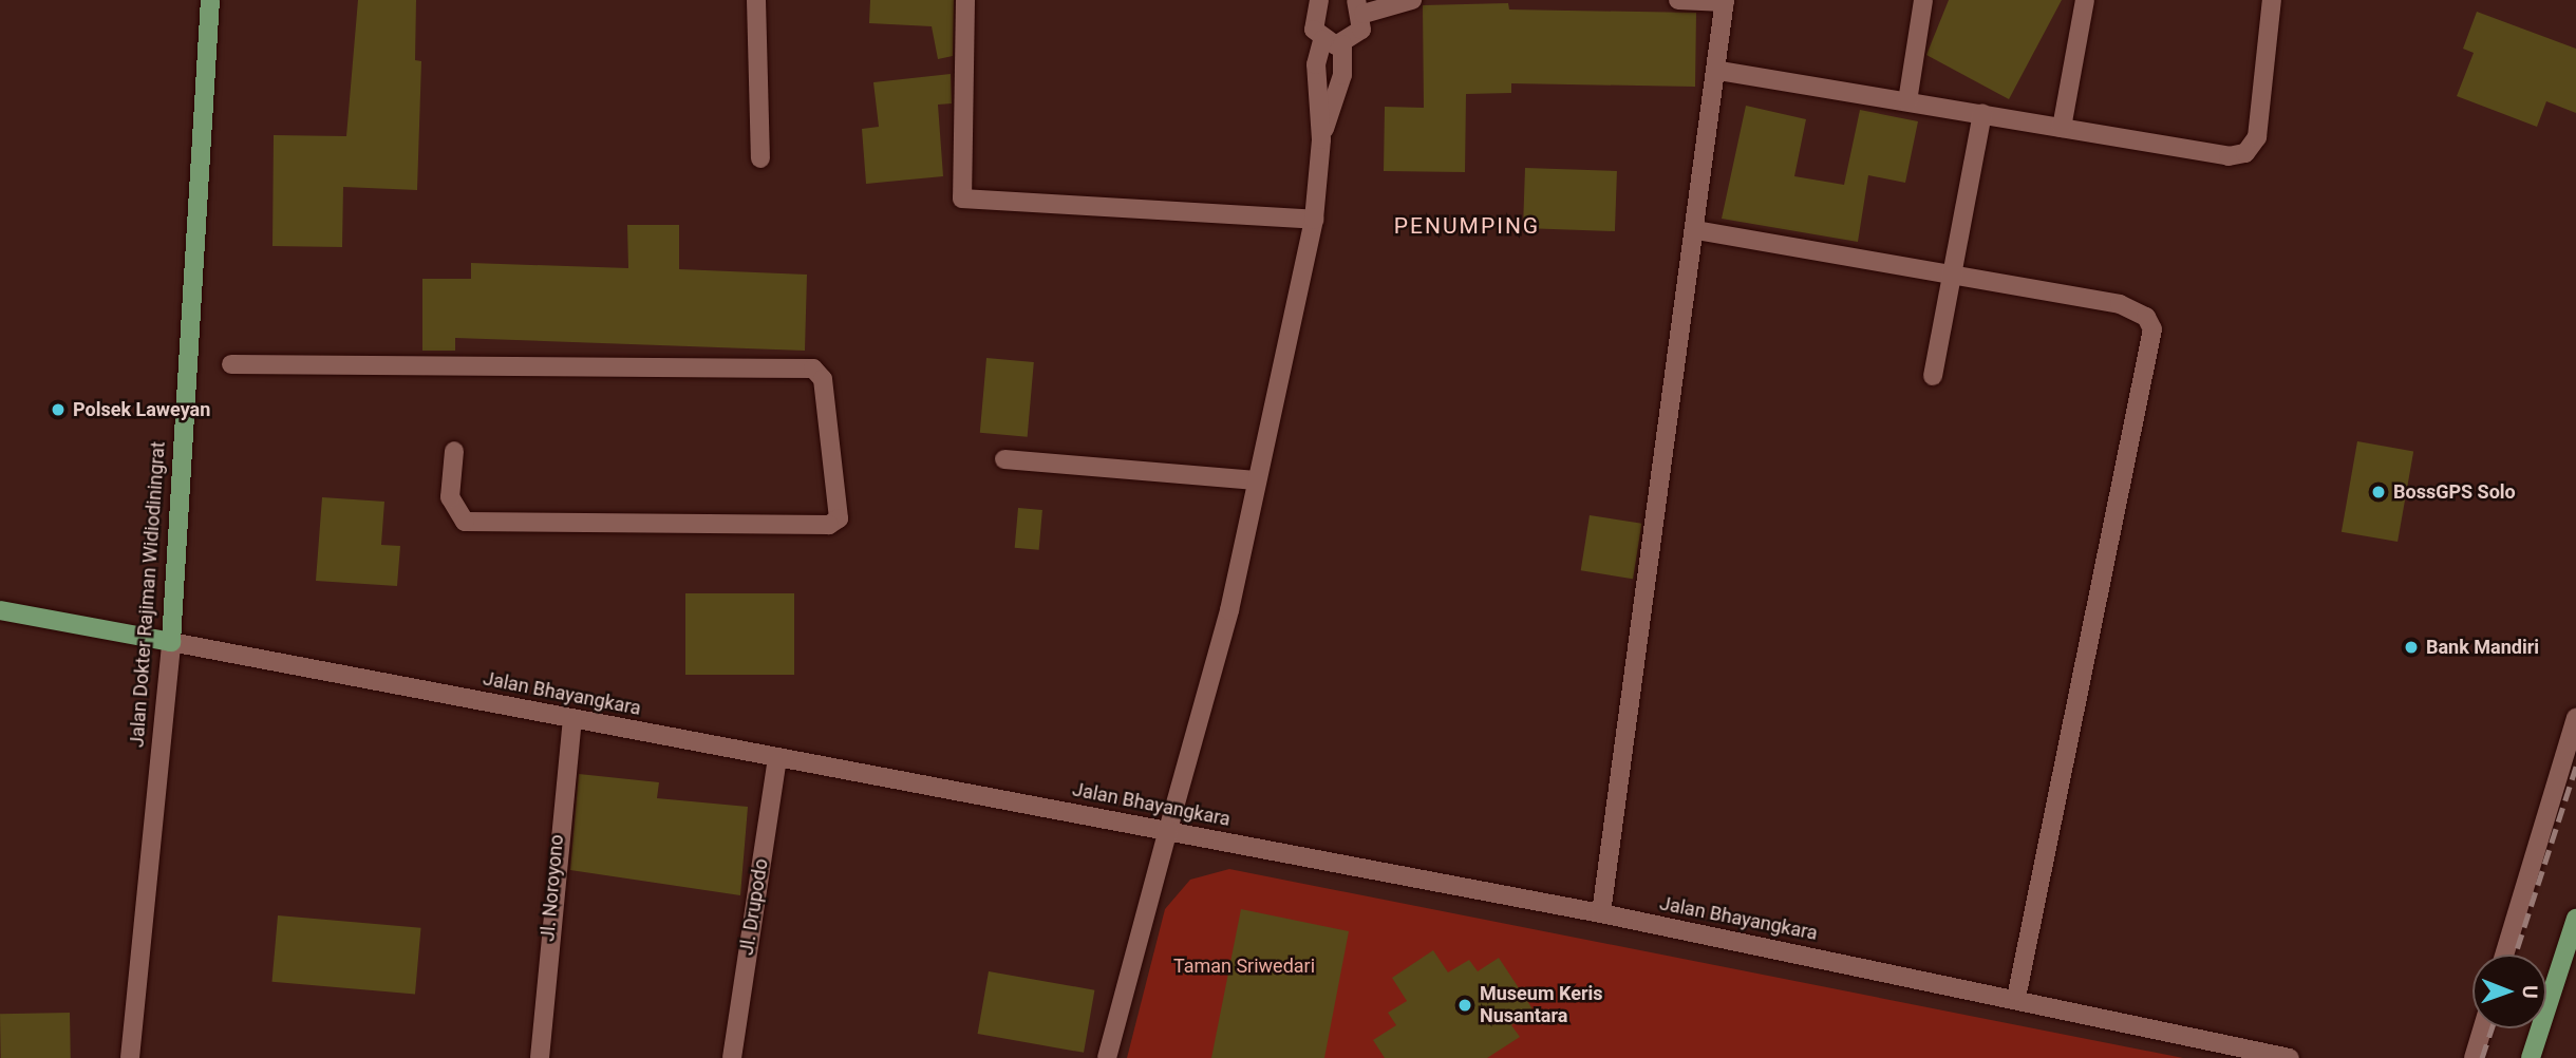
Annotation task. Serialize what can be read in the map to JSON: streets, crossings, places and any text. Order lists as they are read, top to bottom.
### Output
{
  "streets": {
    "main road": ["Jalan Dokter Rajiman Widiodiningrat", "Jalan Bhayangkara"],
    "street": ["Jl. Noroyono", "Jl. Drupodo"]
  },
  "crossings": [
    ["Jalan Dokter Rajiman Widiodiningrat", "Jalan Bhayangkara"],
    ["Jalan Bhayangkara", "Jl. Noroyono"],
    ["Jalan Bhayangkara", "Jl. Drupodo"]
  ],
  "districts": ["PENUMPING"],
  "parks": ["Taman Sriwedari"],
  "places": [
    "Polsek Laweyan",
    "BossGPS Solo",
    "Bank Mandiri",
    "Museum Keris Nusantara"
  ],
  "north": "right"
}
